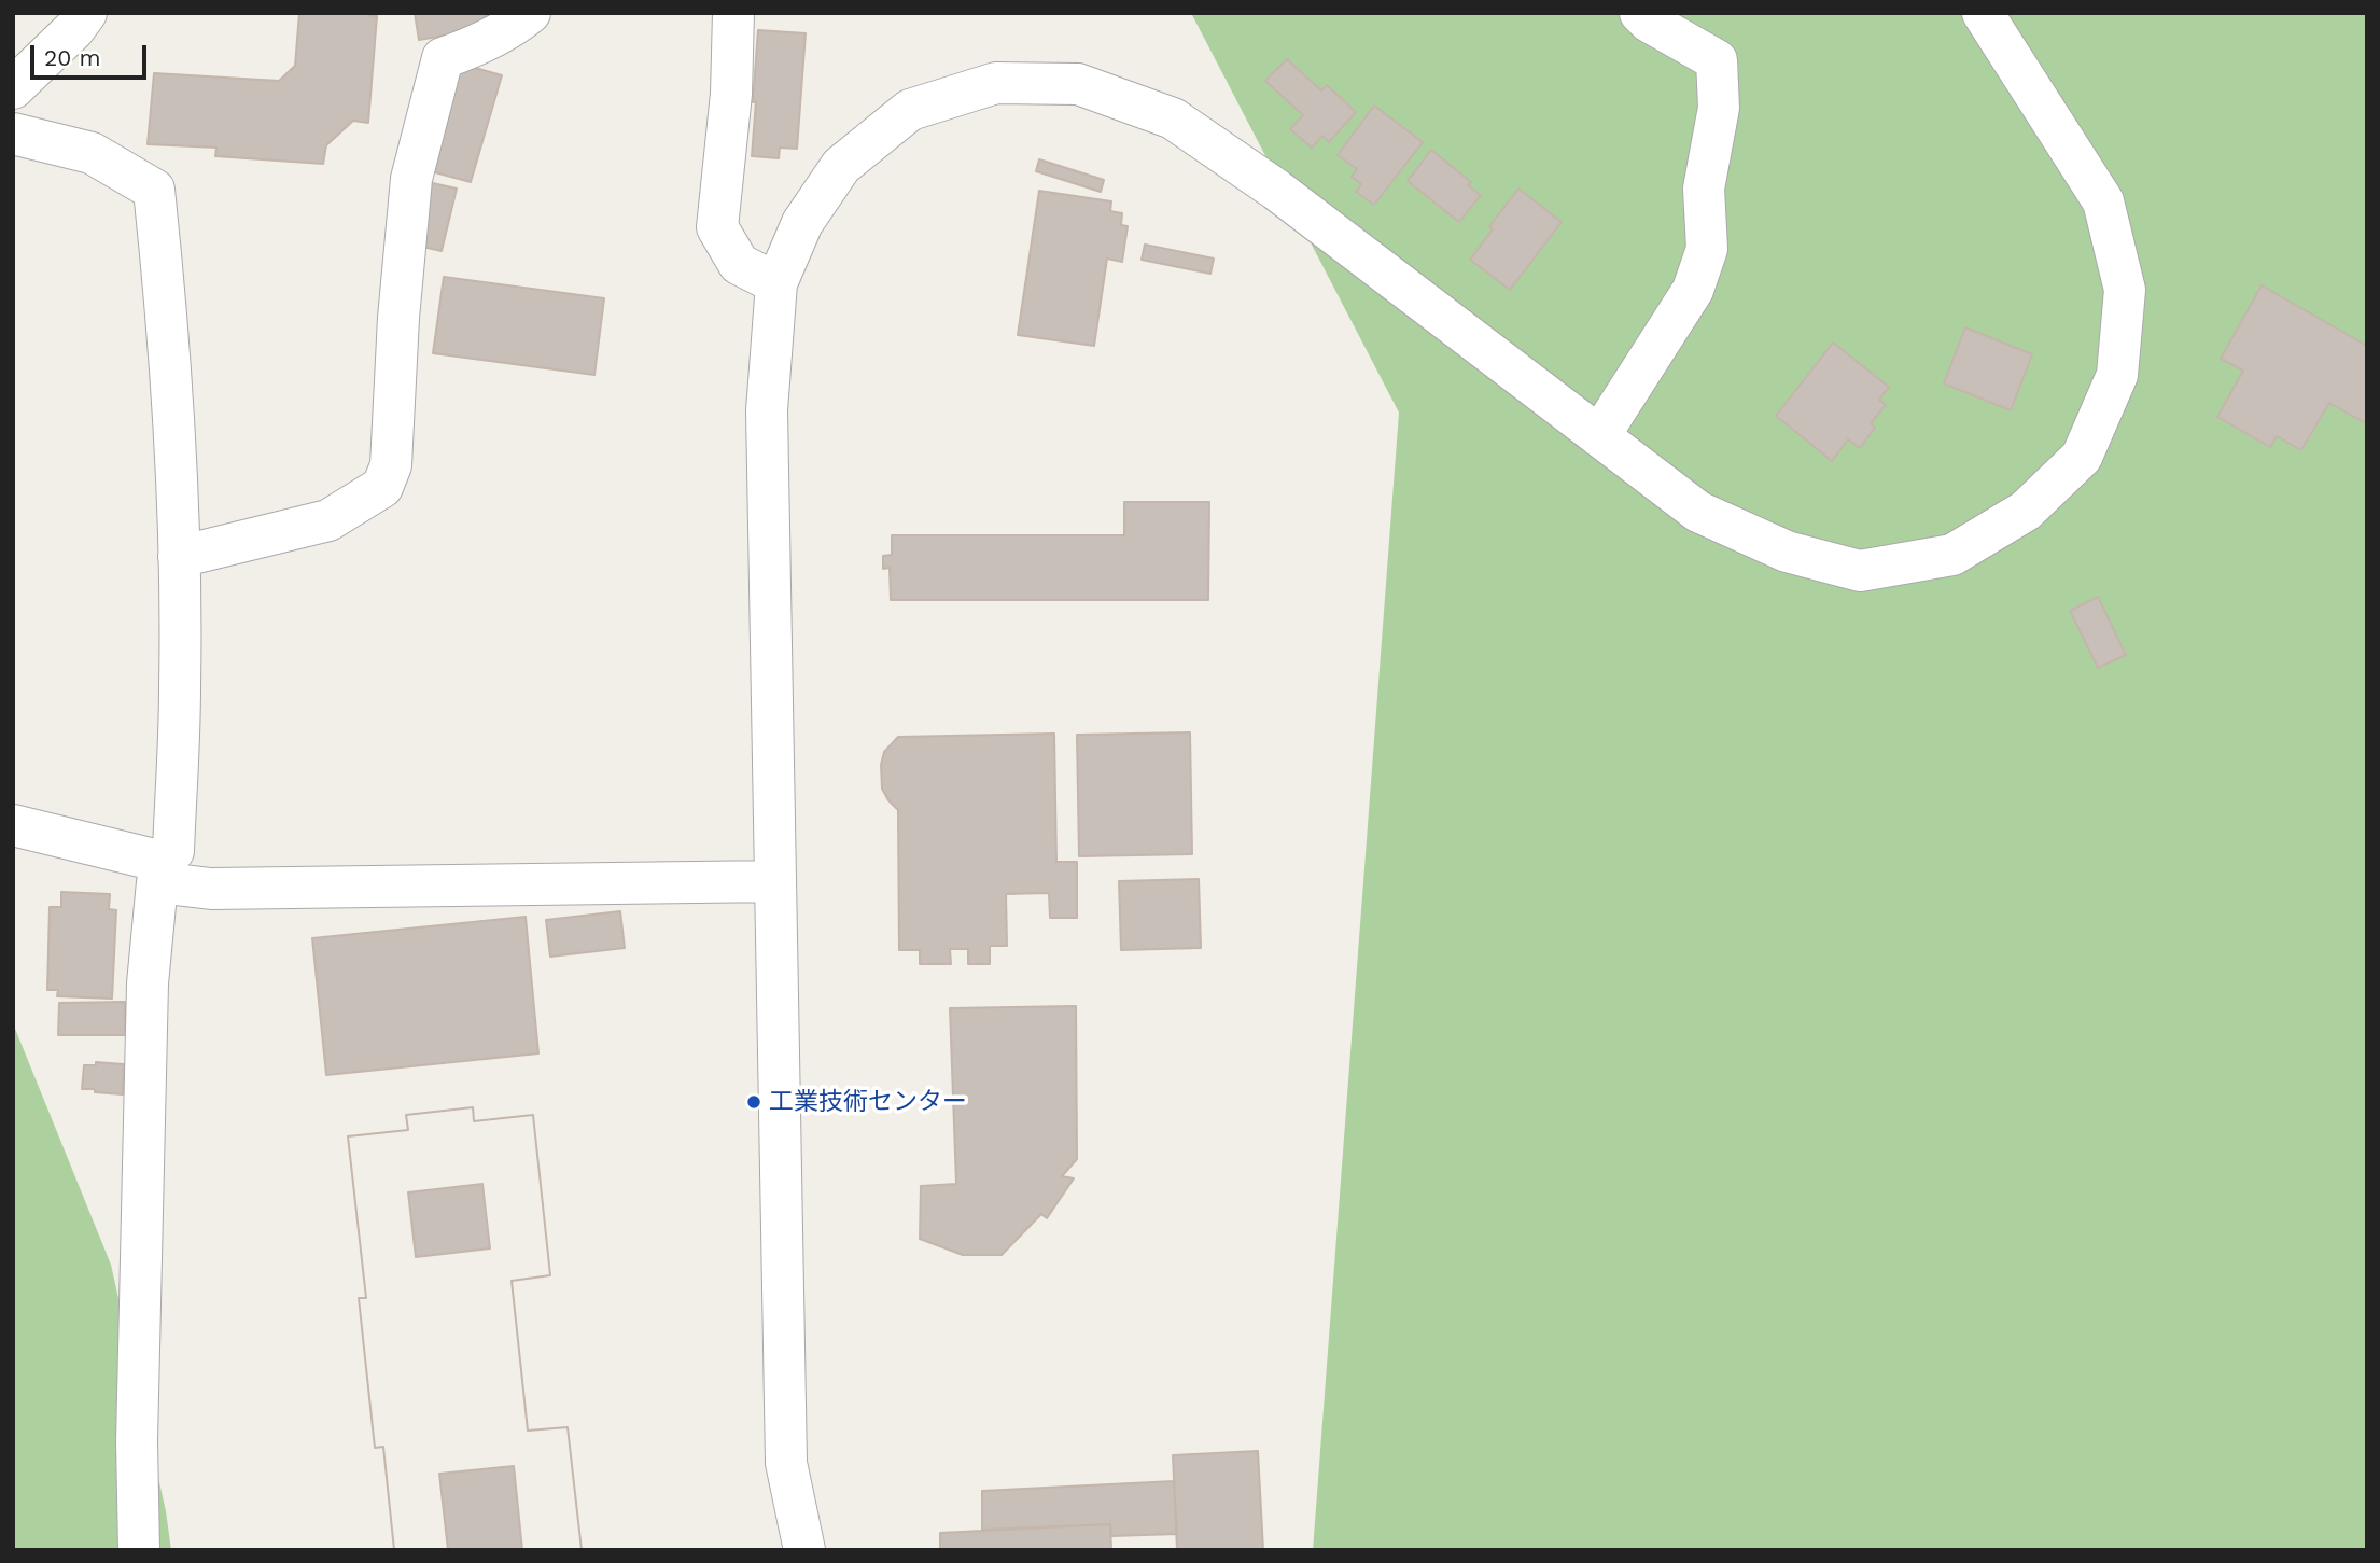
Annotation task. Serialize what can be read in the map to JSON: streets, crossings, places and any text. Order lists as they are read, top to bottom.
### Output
{
  "places": ["工業技術センター"],
  "scale_bar": "20 m"
}
